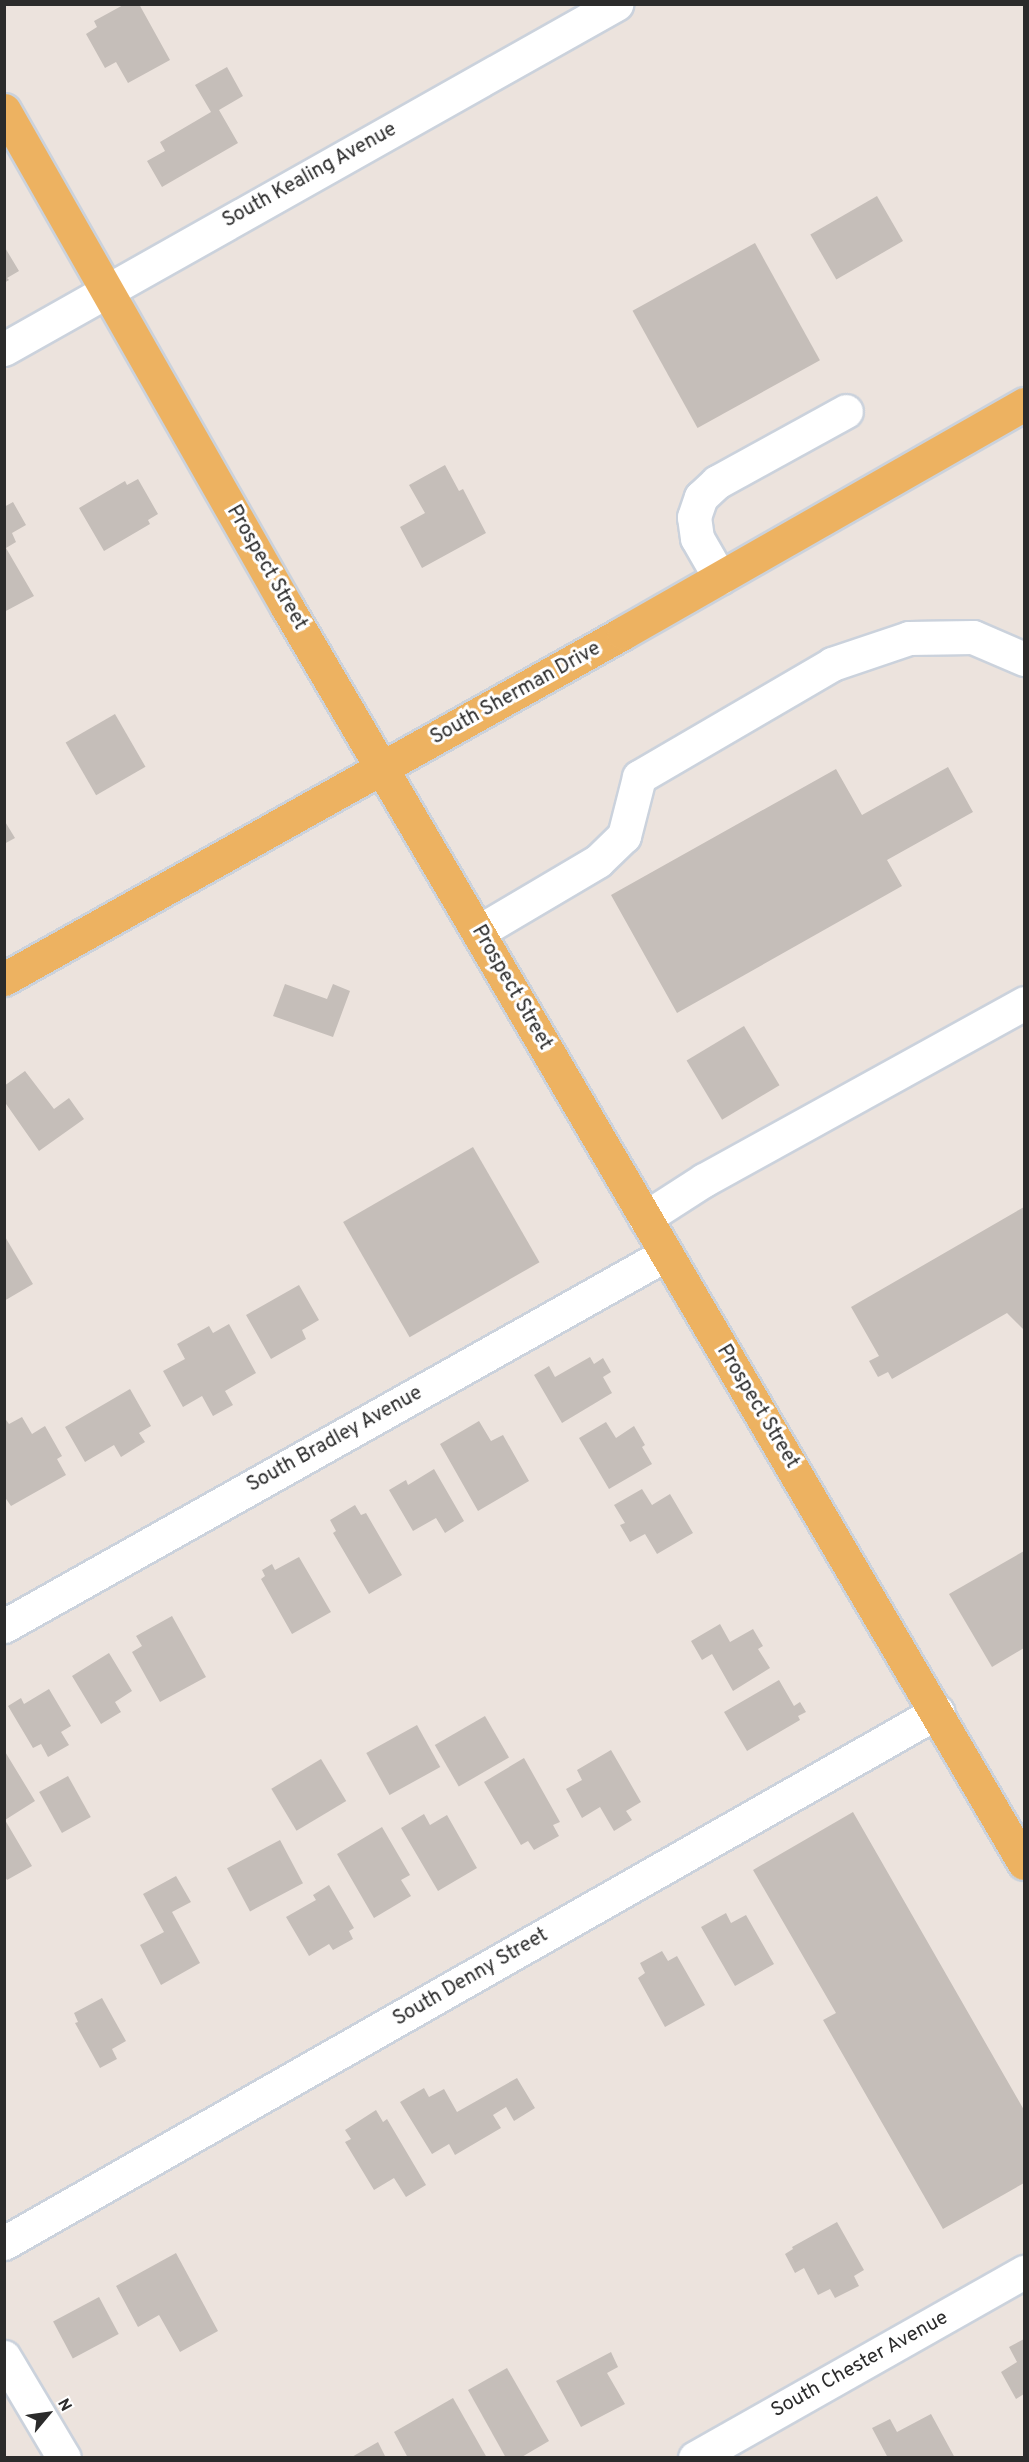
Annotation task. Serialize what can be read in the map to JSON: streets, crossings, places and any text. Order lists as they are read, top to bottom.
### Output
{
  "streets": {
    "main road": ["Prospect Street", "South Sherman Drive"],
    "street": [
      "South Kealing Avenue",
      "South Bradley Avenue",
      "South Denny Street",
      "South Chester Avenue"
    ]
  },
  "crossings": [
    ["South Kealing Avenue", "Prospect Street"],
    ["Prospect Street", "South Sherman Drive"],
    ["Prospect Street", "South Bradley Avenue"],
    ["Prospect Street", "South Denny Street"]
  ],
  "north": "top right"
}
